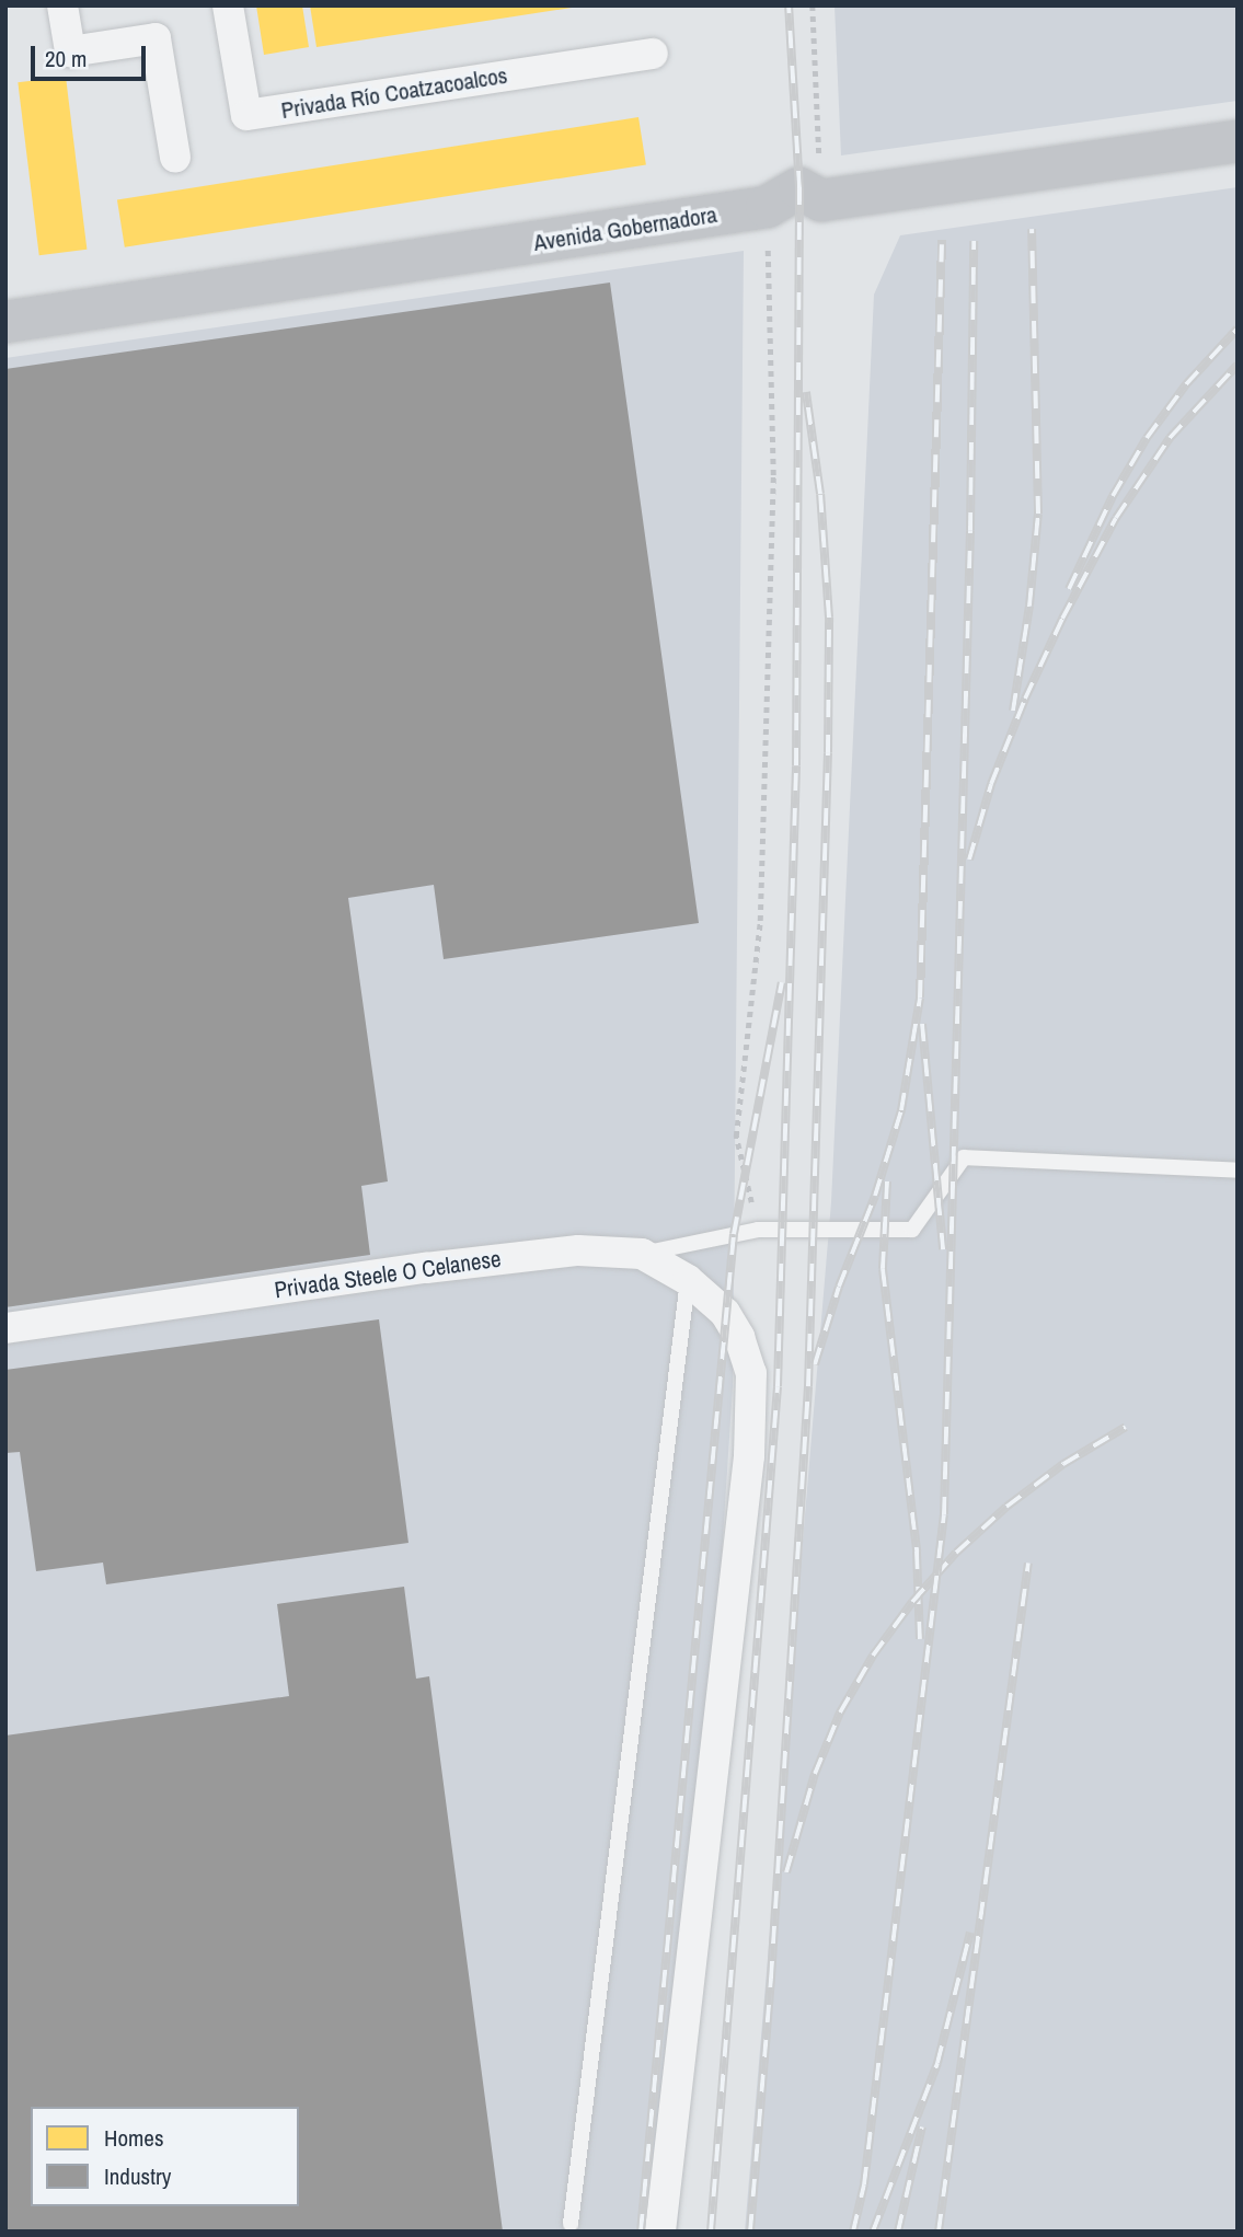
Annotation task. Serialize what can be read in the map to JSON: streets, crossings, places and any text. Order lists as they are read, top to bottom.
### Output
{
  "streets": {
    "main road": ["Avenida Gobernadora"],
    "street": ["Privada Río Coatzacoalcos", "Privada Steele O Celanese"]
  },
  "legend": ["Homes", "Industry"],
  "scale_bar": "20 m"
}
